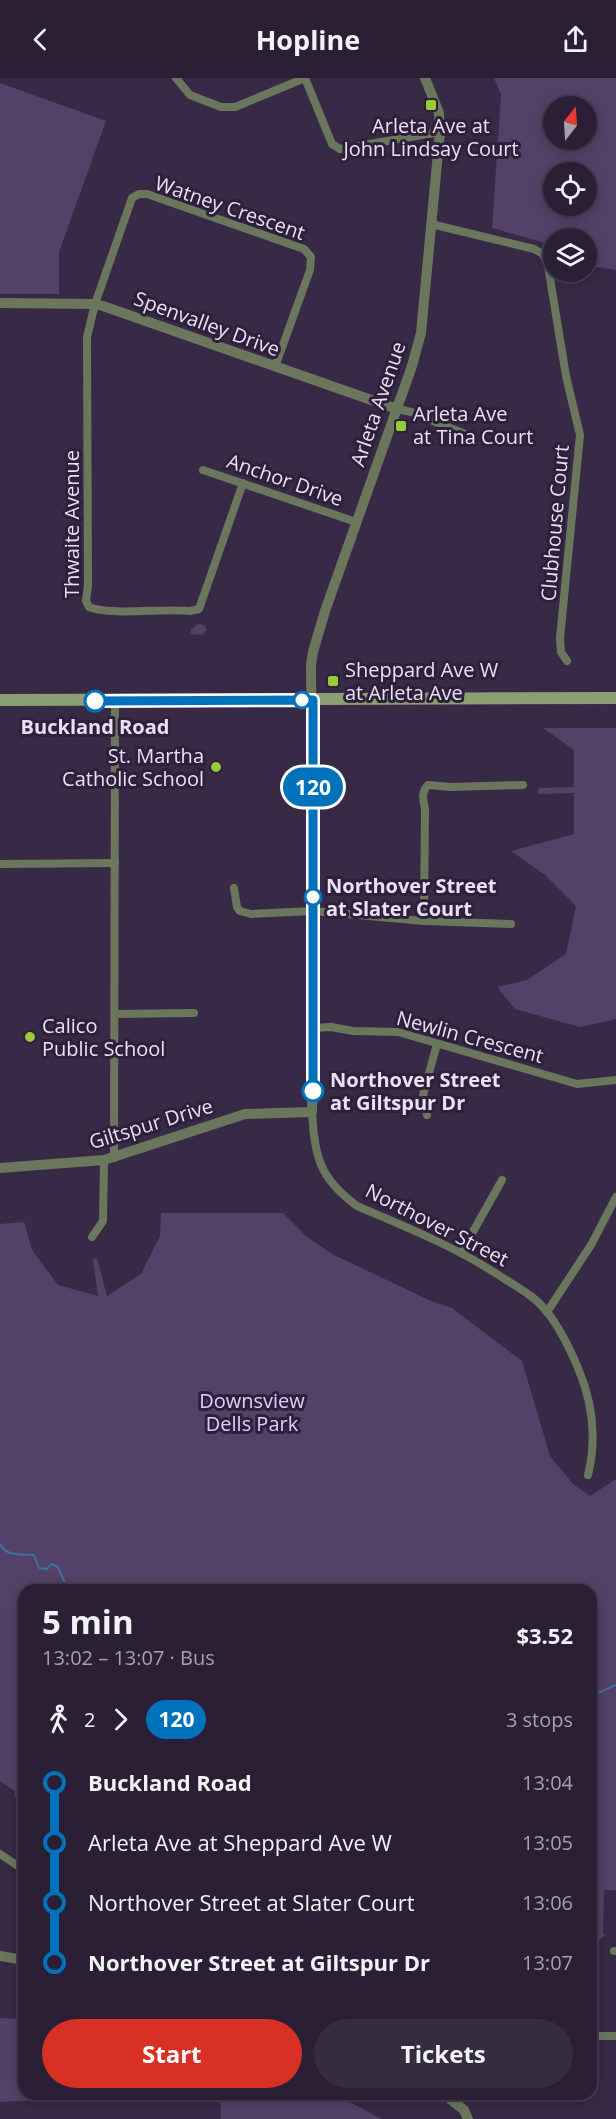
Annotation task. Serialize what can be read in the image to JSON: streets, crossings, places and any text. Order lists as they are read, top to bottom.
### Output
{
  "streets": {
    "street": [
      "Watney Crescent",
      "Spenvalley Drive",
      "Arleta Avenue",
      "Anchor Drive",
      "Clubhouse Court",
      "Thwaite Avenue",
      "Newlin Crescent",
      "Giltspur Drive",
      "Northover Street"
    ]
  },
  "crossings": [
    ["Watney Crescent", "Spenvalley Drive"],
    ["Watney Crescent", "Thwaite Avenue"],
    ["Spenvalley Drive", "Arleta Avenue"],
    ["Spenvalley Drive", "Thwaite Avenue"],
    ["Arleta Avenue", "Anchor Drive"],
    ["Arleta Avenue", "Clubhouse Court"],
    ["Arleta Avenue", "Northover Street"],
    ["Anchor Drive", "Thwaite Avenue"],
    ["Newlin Crescent", "Northover Street"],
    ["Giltspur Drive", "Northover Street"]
  ],
  "parks": ["Downsview Dells Park"],
  "places": {
    "transit": ["Arleta Ave at John Lindsay Court", "Arleta Ave at Tina Court", "Sheppard Ave W at Arleta Ave"],
    "other": [
      "Buckland Road",
      "St. Martha Catholic School",
      "Northover Street at Slater Court",
      "Calico Public School",
      "Northover Street at Giltspur Dr"
    ]
  },
  "lines": ["bus line 120"],
  "north": "top",
  "page": {
    "header": "Hopline",
    "on_map": "120",
    "heading": ["5 min", "13:02 – 13:07 · Bus", "$3.52"],
    "legs": ["2", "120", "3 stops"],
    "list": [
      {
        "name": "Buckland Road",
        "value": "13:04"
      },
      {
        "name": "Arleta Ave at Sheppard Ave W",
        "value": "13:05"
      },
      {
        "name": "Northover Street at Slater Court",
        "value": "13:06"
      },
      {
        "name": "Northover Street at Giltspur Dr",
        "value": "13:07"
      }
    ],
    "buttons": ["Start", "Tickets"]
  }
}
